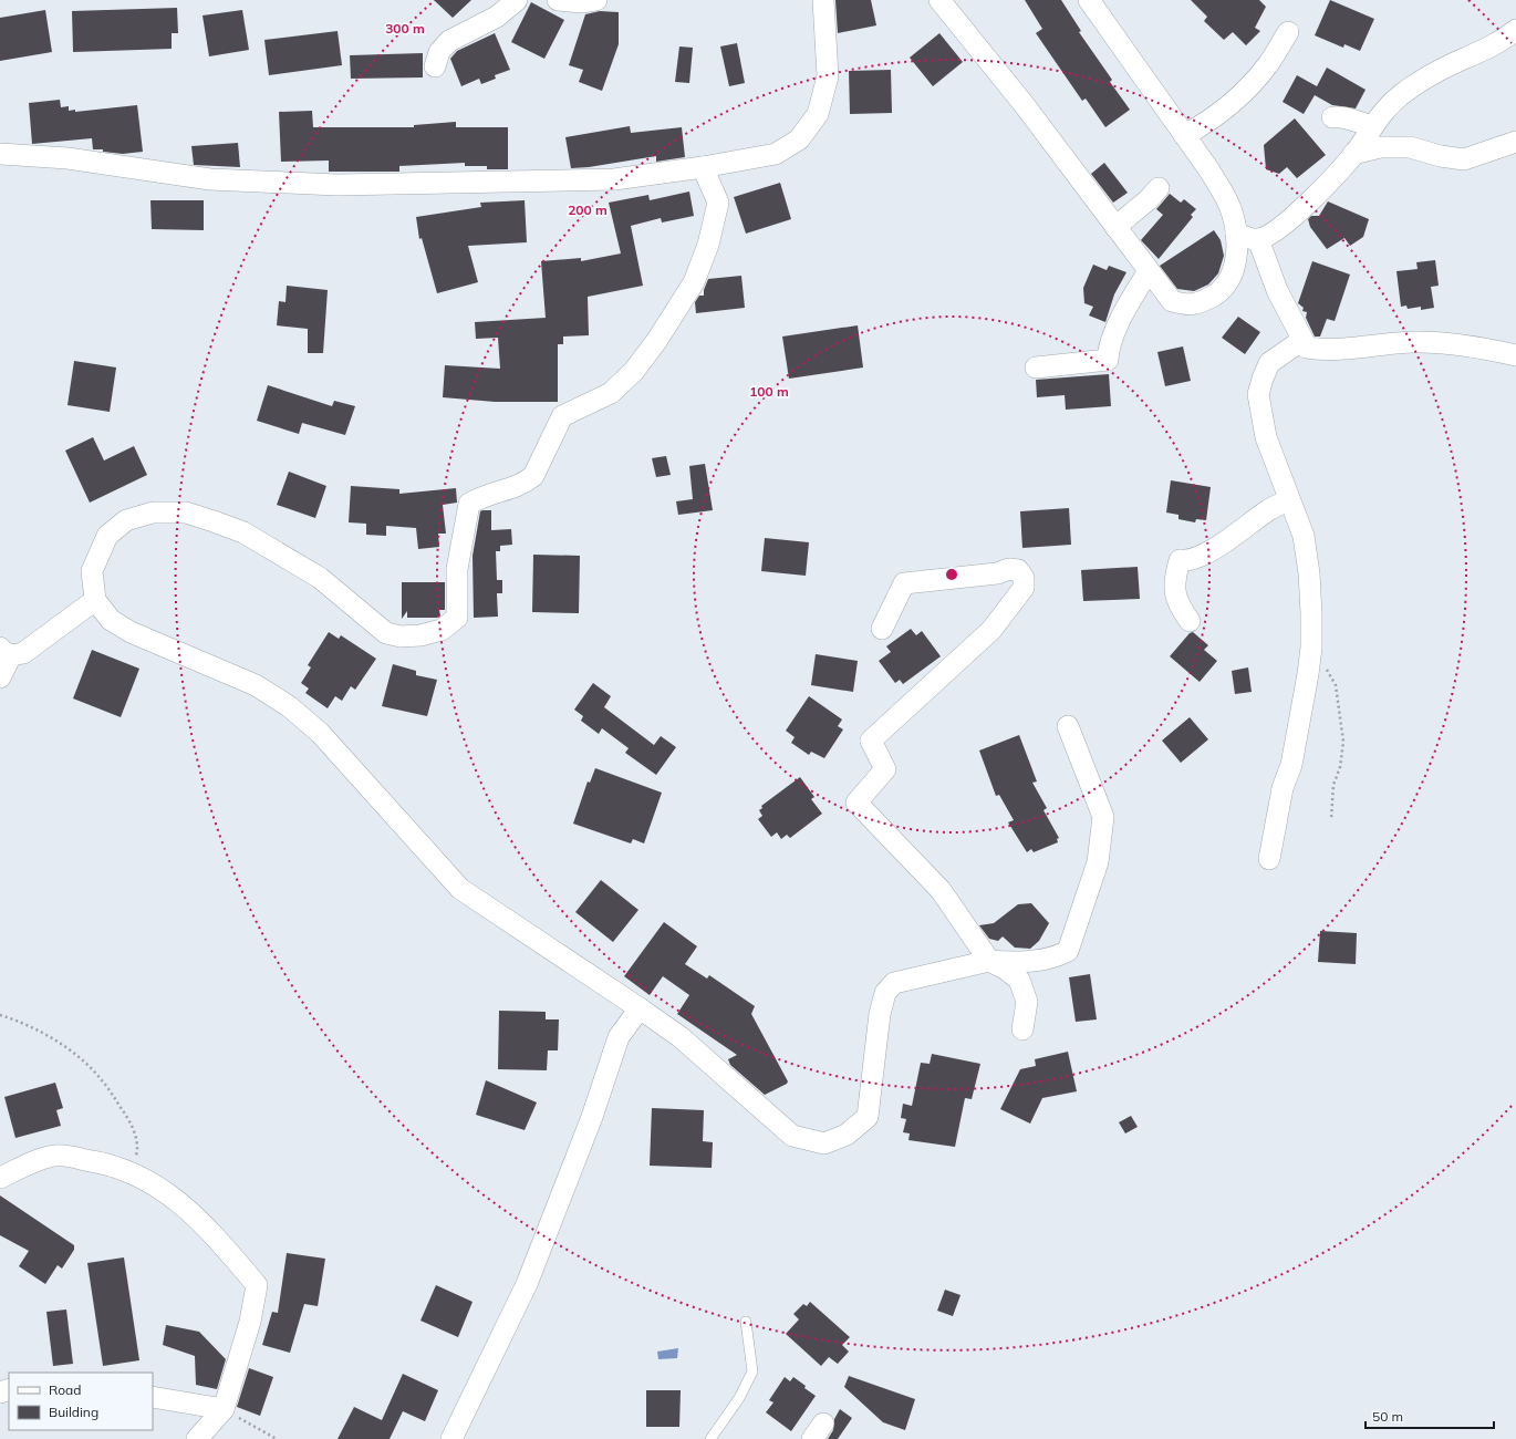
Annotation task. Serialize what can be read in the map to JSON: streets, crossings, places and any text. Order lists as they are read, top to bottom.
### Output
{
  "legend": ["Road", "Building"],
  "scale_bar": "50 m",
  "rings": ["300 m", "200 m", "100 m"]
}
